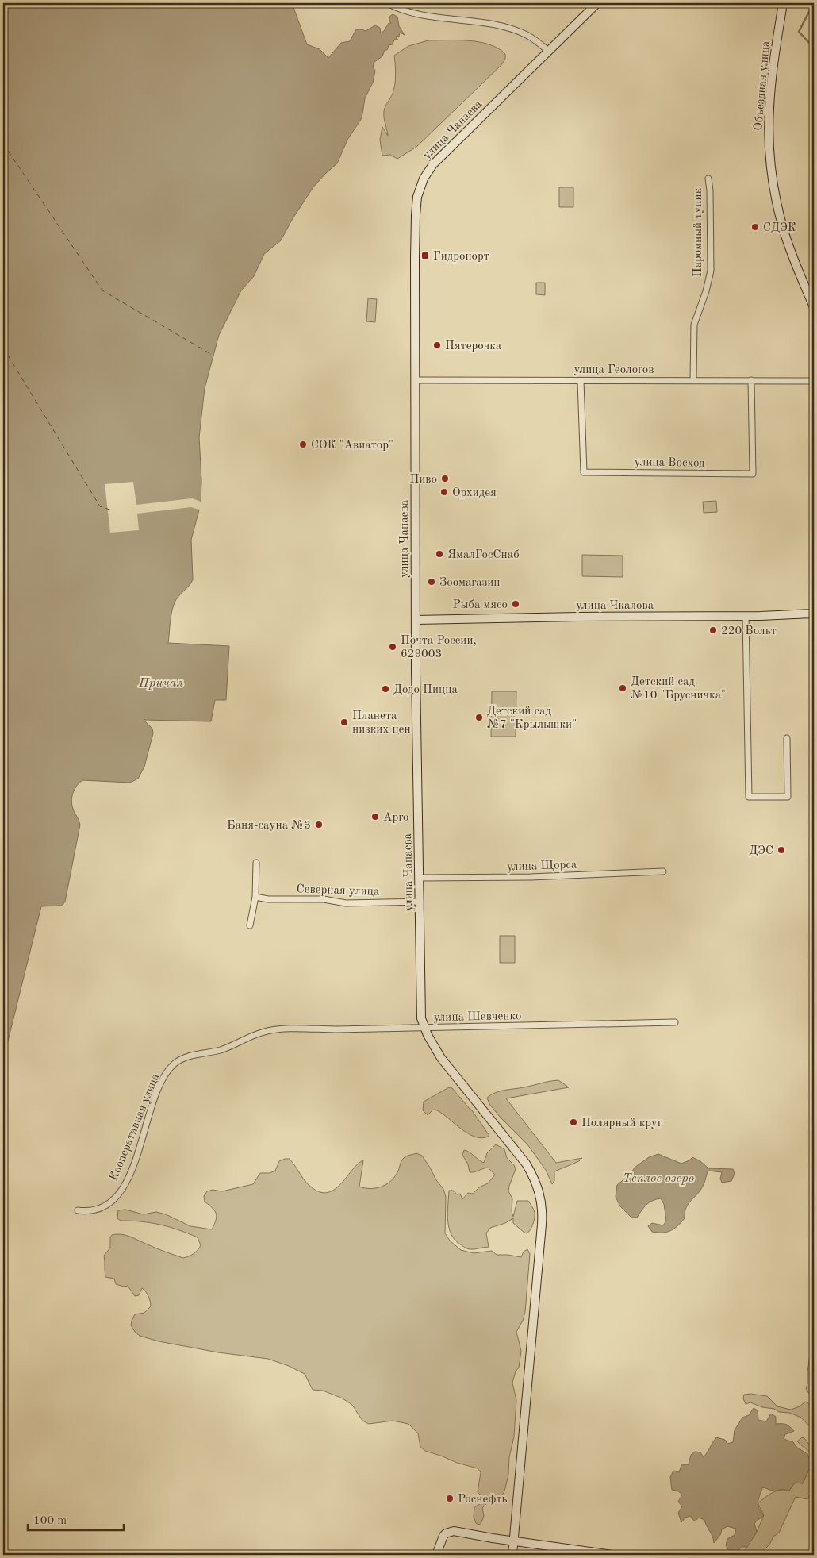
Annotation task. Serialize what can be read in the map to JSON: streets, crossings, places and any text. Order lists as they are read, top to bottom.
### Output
{
  "streets": {
    "main road": ["Объездная улица", "улица Чапаева", "улица Чкалова"],
    "street": [
      "Паромный тупик",
      "улица Геологов",
      "улица Восход",
      "улица Щорса",
      "Северная улица",
      "улица Шевченко",
      "Кооперативная улица"
    ]
  },
  "crossings": [
    ["улица Чапаева", "улица Геологов"],
    ["улица Чапаева", "улица Чкалова"],
    ["улица Чапаева", "улица Щорса"],
    ["улица Чапаева", "Северная улица"],
    ["улица Чапаева", "улица Шевченко"],
    ["Паромный тупик", "улица Геологов"],
    ["улица Геологов", "улица Восход"],
    ["улица Шевченко", "Кооперативная улица"]
  ],
  "water": ["Причал", "Теплое озеро"],
  "places": {
    "other": [
      "СДЭК",
      "Пятерочка",
      "СОК \"Авиатор\"",
      "Пиво",
      "Орхидея",
      "ЯмалГосСнаб",
      "Зоомагазин",
      "Рыба мясо",
      "220 Вольт",
      "Почта России, 629003",
      "Детский сад №10 \"Брусничка\"",
      "Додо Пицца",
      "Детский сад №7 \"Крылышки\"",
      "Планета низких цен",
      "Арго",
      "Баня-сауна №3",
      "ДЭС",
      "Полярный круг",
      "Роснефть"
    ],
    "transit": ["Гидропорт"]
  },
  "scale_bar": "100 m"
}
